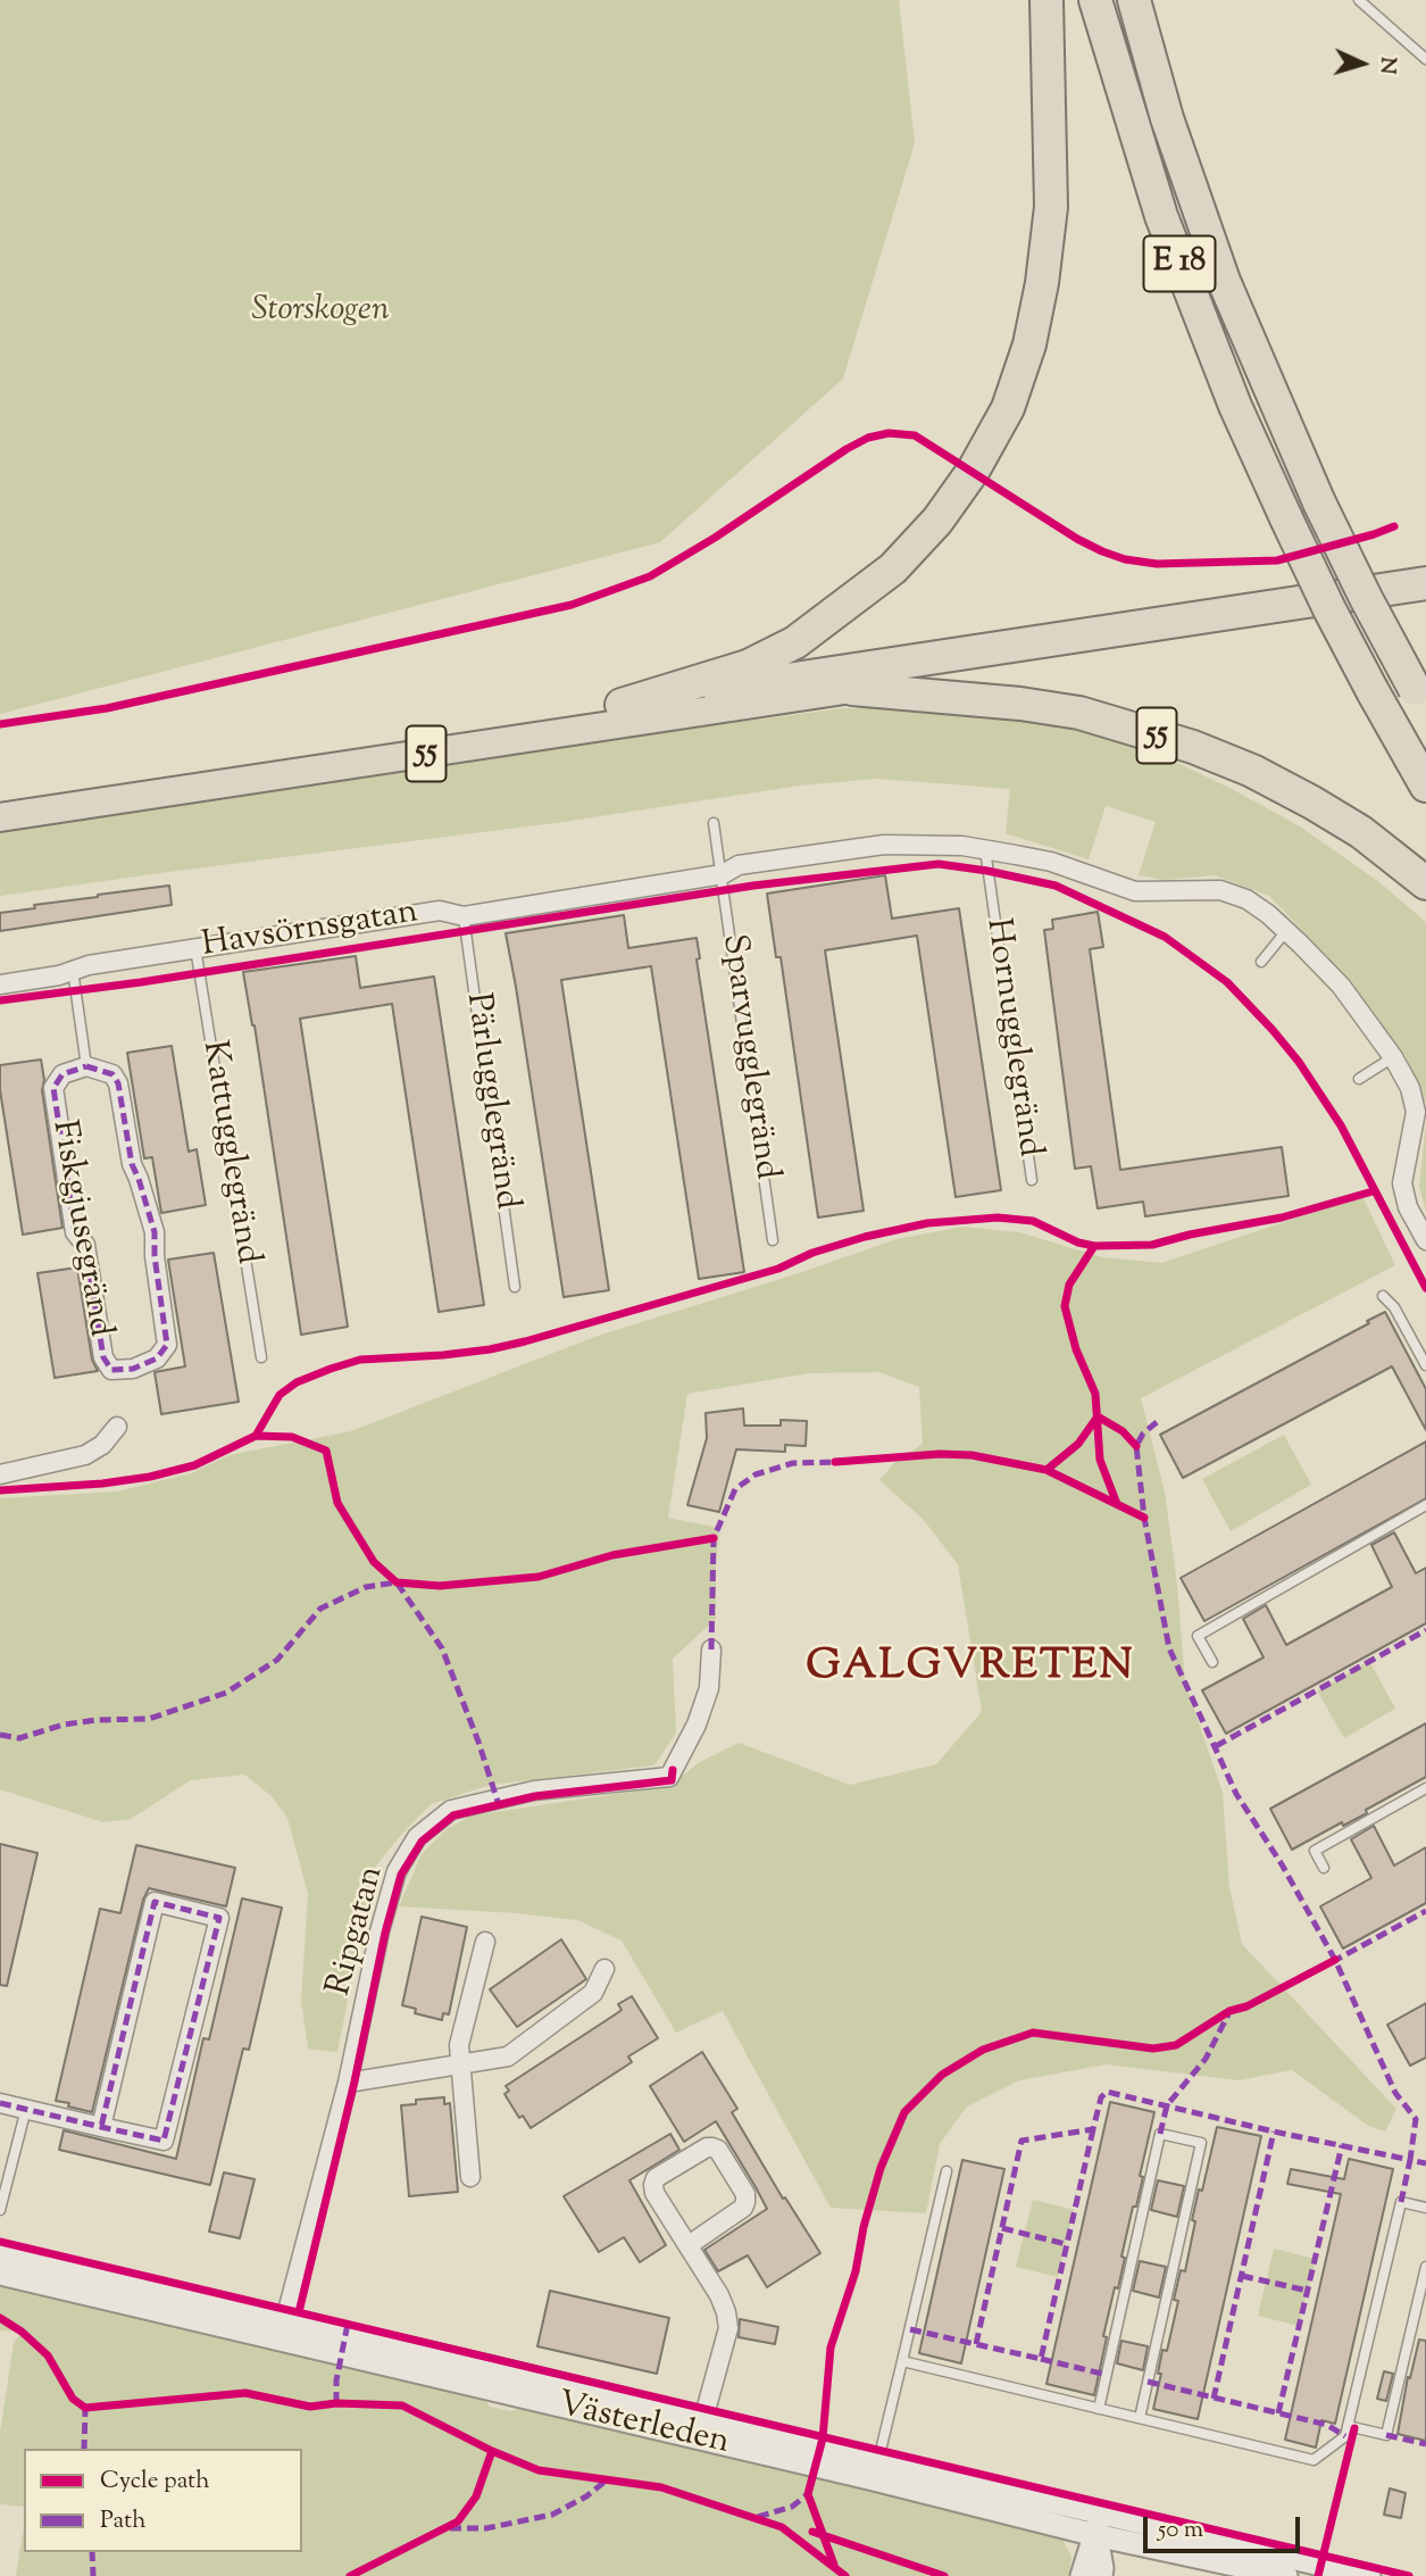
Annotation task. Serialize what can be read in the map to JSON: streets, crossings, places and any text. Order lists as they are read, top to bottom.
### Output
{
  "streets": {
    "highway": ["E 18", "55"],
    "street": [
      "Havsörnsgatan",
      "Fiskgjusegränd",
      "Ripgatan",
      "Västerleden"
    ],
    "lane": [
      "Hornugglegränd",
      "Sparvugglegränd",
      "Pärlugglegränd",
      "Kattugglegränd"
    ]
  },
  "crossings": [
    ["Havsörnsgatan", "Hornugglegränd"],
    ["Havsörnsgatan", "Sparvugglegränd"],
    ["Havsörnsgatan", "Pärlugglegränd"],
    ["Havsörnsgatan", "Kattugglegränd"],
    ["Ripgatan", "Västerleden"]
  ],
  "districts": ["GALGVRETEN"],
  "parks": ["Storskogen"],
  "legend": ["Cycle path", "Path"],
  "scale_bar": "50 m",
  "north": "right"
}
